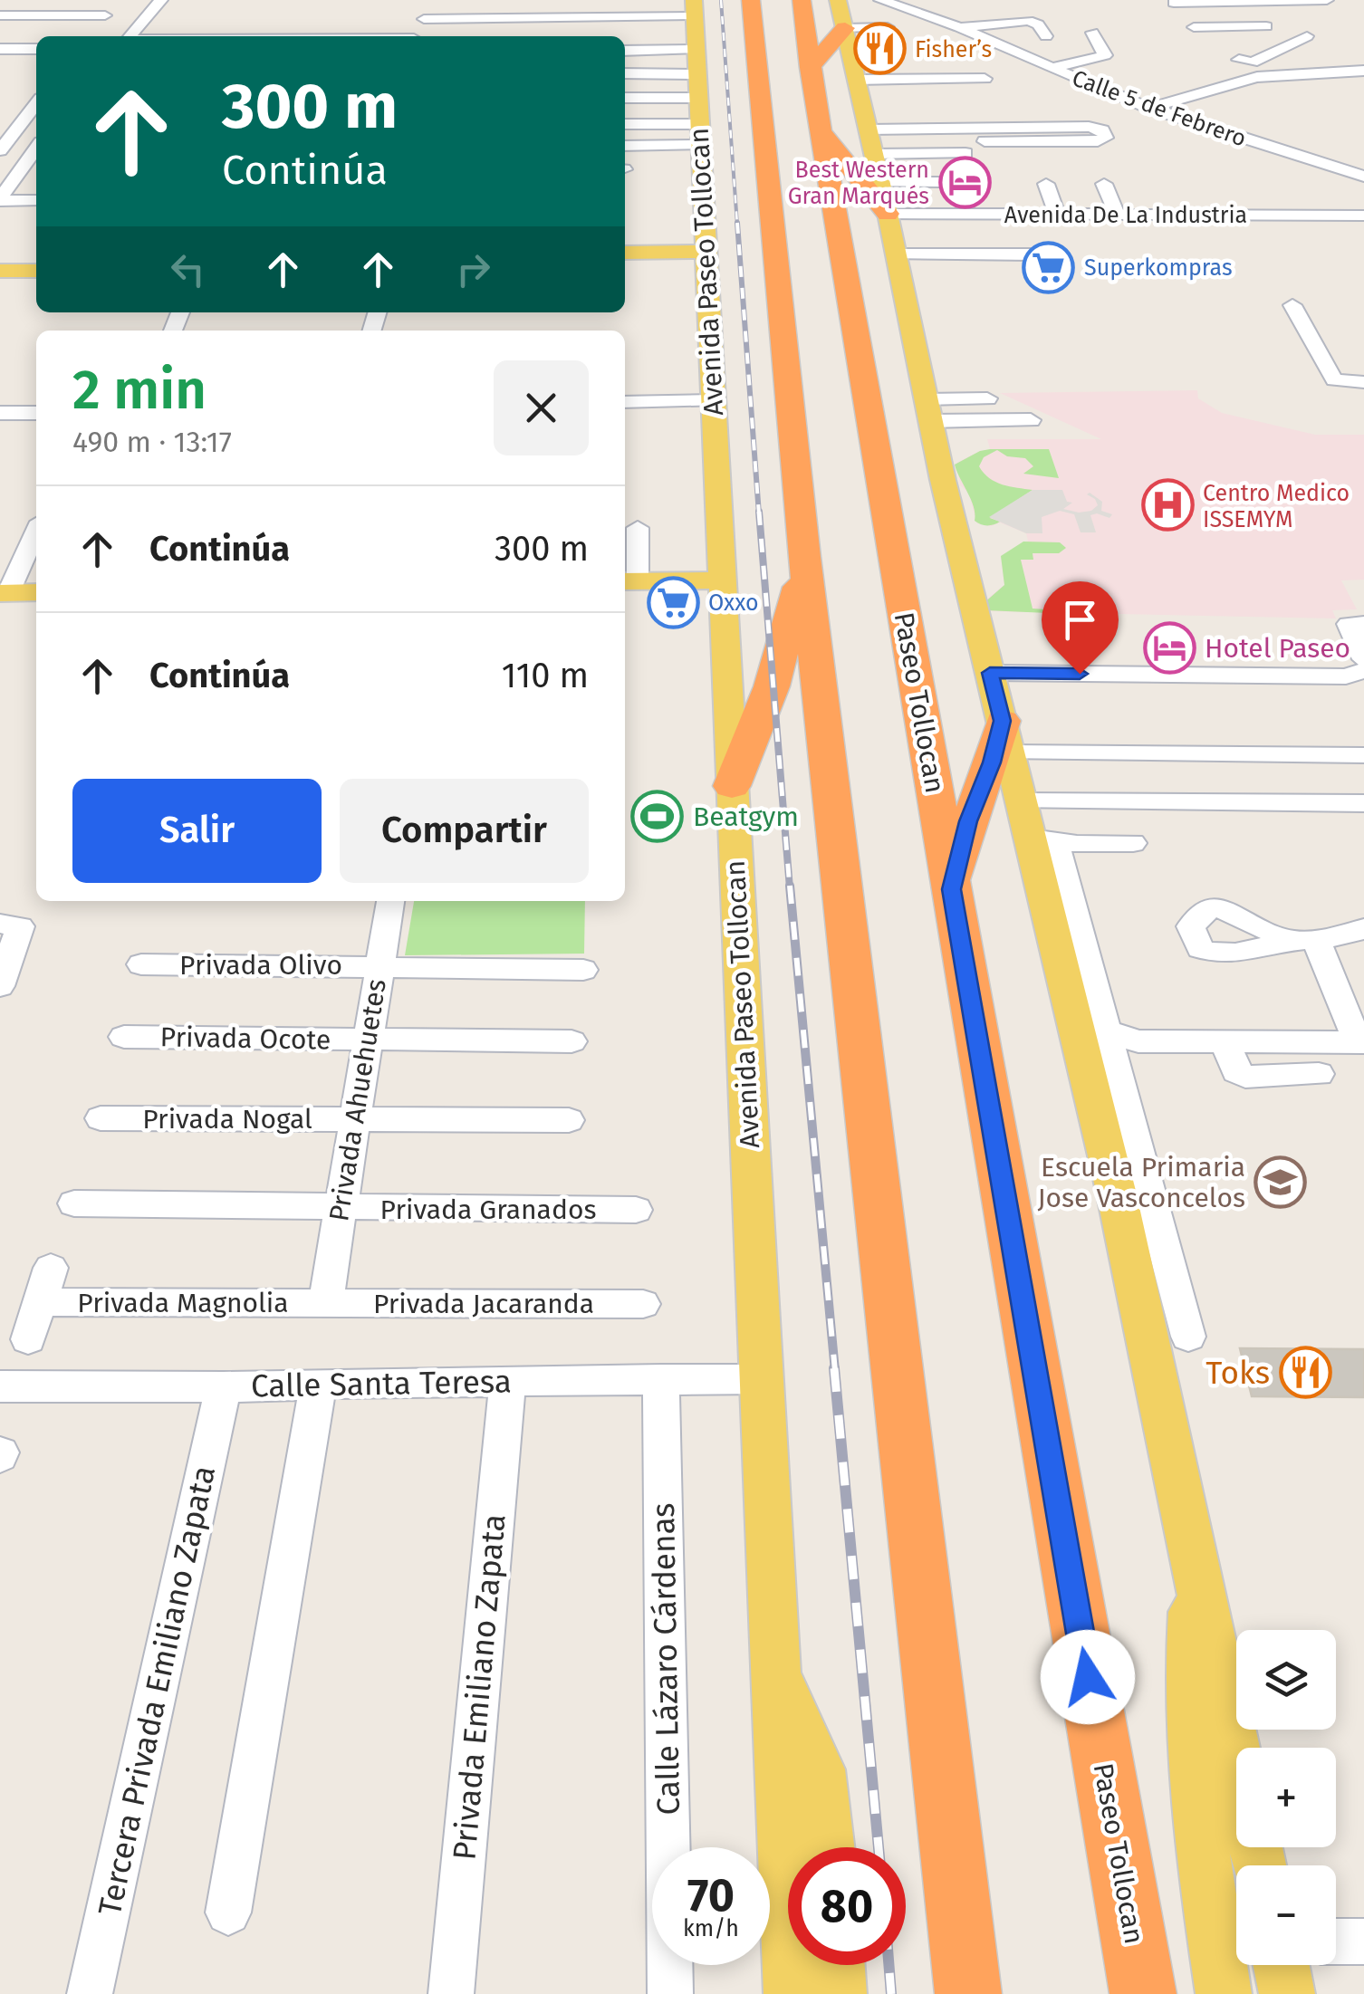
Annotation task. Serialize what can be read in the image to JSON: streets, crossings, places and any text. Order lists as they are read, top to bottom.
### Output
{
  "streets": {
    "highway": ["Paseo Tollocan"],
    "main road": ["Avenida Paseo Tollocan"],
    "street": [
      "Calle 5 de Febrero",
      "Avenida De La Industria",
      "Privada Olivo",
      "Privada Ocote",
      "Privada Ahuehuetes",
      "Privada Nogal",
      "Privada Granados",
      "Privada Magnolia",
      "Privada Jacaranda",
      "Calle Santa Teresa",
      "Calle Lázaro Cárdenas",
      "Privada Emiliano Zapata",
      "Tercera Privada Emiliano Zapata"
    ]
  },
  "crossings": [
    ["Avenida Paseo Tollocan", "Calle Santa Teresa"],
    ["Privada Olivo", "Privada Ahuehuetes"],
    ["Privada Ocote", "Privada Ahuehuetes"],
    ["Privada Ahuehuetes", "Privada Nogal"],
    ["Privada Ahuehuetes", "Privada Granados"],
    ["Privada Ahuehuetes", "Privada Magnolia"],
    ["Privada Ahuehuetes", "Privada Jacaranda"],
    ["Privada Magnolia", "Privada Jacaranda"],
    ["Calle Santa Teresa", "Calle Lázaro Cárdenas"],
    ["Calle Santa Teresa", "Privada Emiliano Zapata"],
    ["Calle Santa Teresa", "Tercera Privada Emiliano Zapata"]
  ],
  "places": {
    "restaurant": ["Fisher’s", "Toks"],
    "hotel": ["Best Western Gran Marqués", "Hotel Paseo"],
    "supermarket": ["Superkompras", "Oxxo"],
    "hospital": ["Centro Medico ISSEMYM"],
    "sports": ["Beatgym"],
    "school or university": ["Escuela Primaria Jose Vasconcelos"]
  },
  "page": {
    "turn": ["300 m", "Continúa"],
    "heading": ["2 min", "490 m · 13:17"],
    "list": [
      {
        "name": "Continúa",
        "value": "300 m"
      },
      {
        "name": "Continúa",
        "value": "110 m"
      }
    ],
    "buttons": ["Salir", "Compartir"],
    "map_buttons": ["+", "−"],
    "speed": "70 km/h",
    "limit": "80"
  }
}
